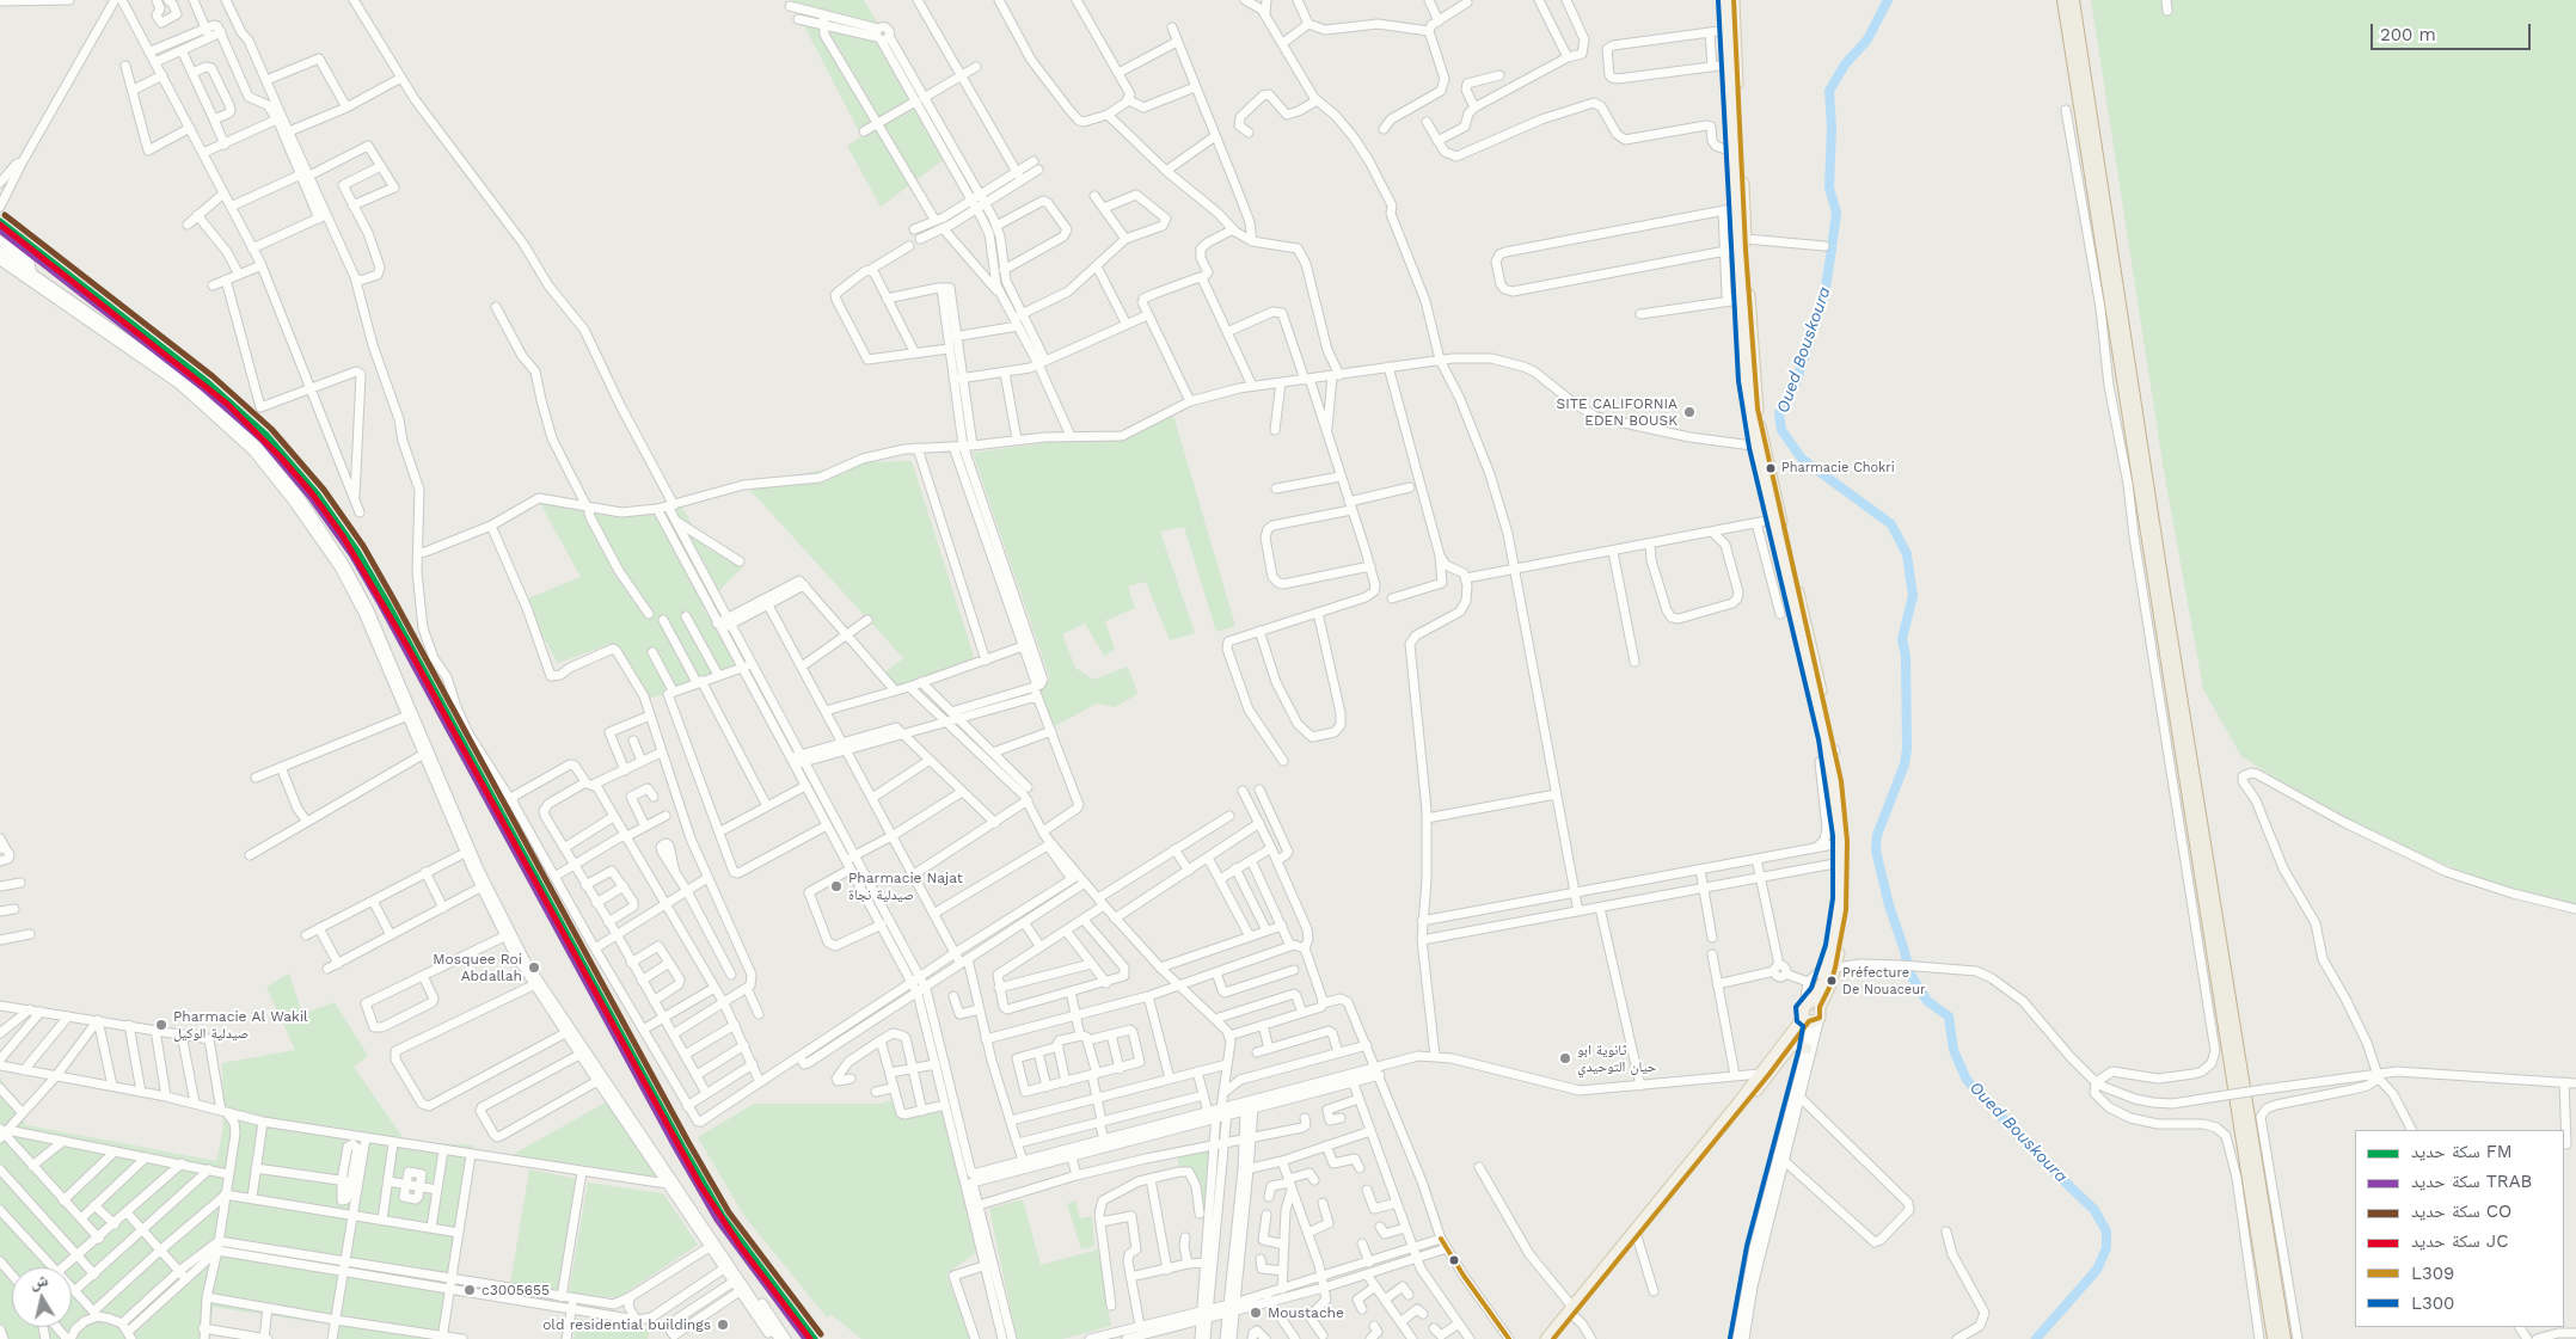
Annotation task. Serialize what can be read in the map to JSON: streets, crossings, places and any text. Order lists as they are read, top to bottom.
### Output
{
  "water": ["Oued Bouskoura"],
  "places": [
    "SITE CALIFORNIA EDEN BOUSK",
    "Pharmacie Chokri",
    "Pharmacie Najat صيدلية نجاة",
    "Mosquee Roi Abdallah",
    "Préfecture De Nouaceur",
    "Pharmacie Al Wakil صيدلية الوكيل",
    "ثانوية ابو حيان التوحيدي",
    "c3005655",
    "Moustache",
    "old residential buildings"
  ],
  "lines": [
    "transit line L309",
    "transit line L300",
    "rail line CO",
    "rail line FM",
    "rail line JC",
    "rail line TRAB"
  ],
  "legend": [
    "سكة حديد FM",
    "سكة حديد TRAB",
    "سكة حديد CO",
    "سكة حديد JC",
    "L309",
    "L300"
  ],
  "scale_bar": "200 m",
  "north": "top"
}
